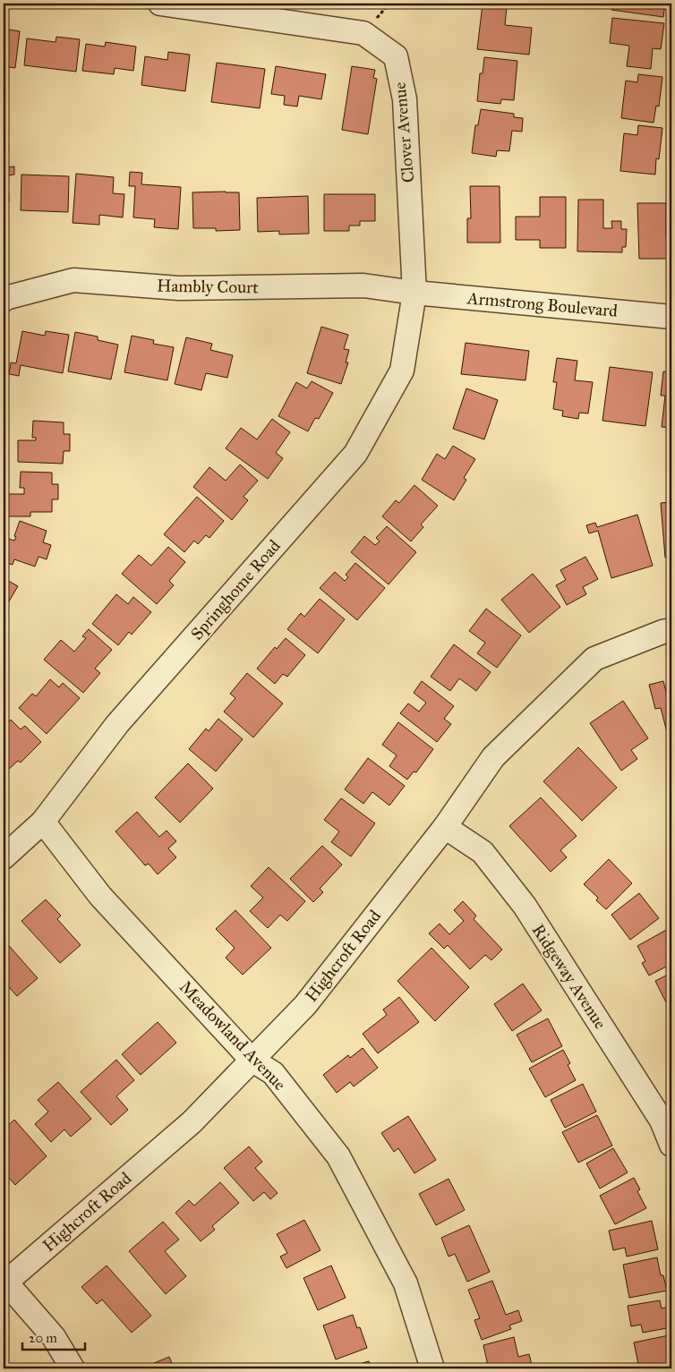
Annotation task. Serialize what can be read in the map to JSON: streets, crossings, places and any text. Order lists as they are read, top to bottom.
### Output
{
  "streets": {
    "street": [
      "Clover Avenue",
      "Hambly Court",
      "Armstrong Boulevard",
      "Springhome Road",
      "Highcroft Road",
      "Ridgeway Avenue",
      "Meadowland Avenue"
    ]
  },
  "crossings": [
    ["Clover Avenue", "Hambly Court"],
    ["Clover Avenue", "Armstrong Boulevard"],
    ["Clover Avenue", "Springhome Road"],
    ["Hambly Court", "Armstrong Boulevard"],
    ["Hambly Court", "Springhome Road"],
    ["Armstrong Boulevard", "Springhome Road"],
    ["Springhome Road", "Meadowland Avenue"],
    ["Highcroft Road", "Ridgeway Avenue"],
    ["Highcroft Road", "Meadowland Avenue"]
  ],
  "scale_bar": "20 m"
}
